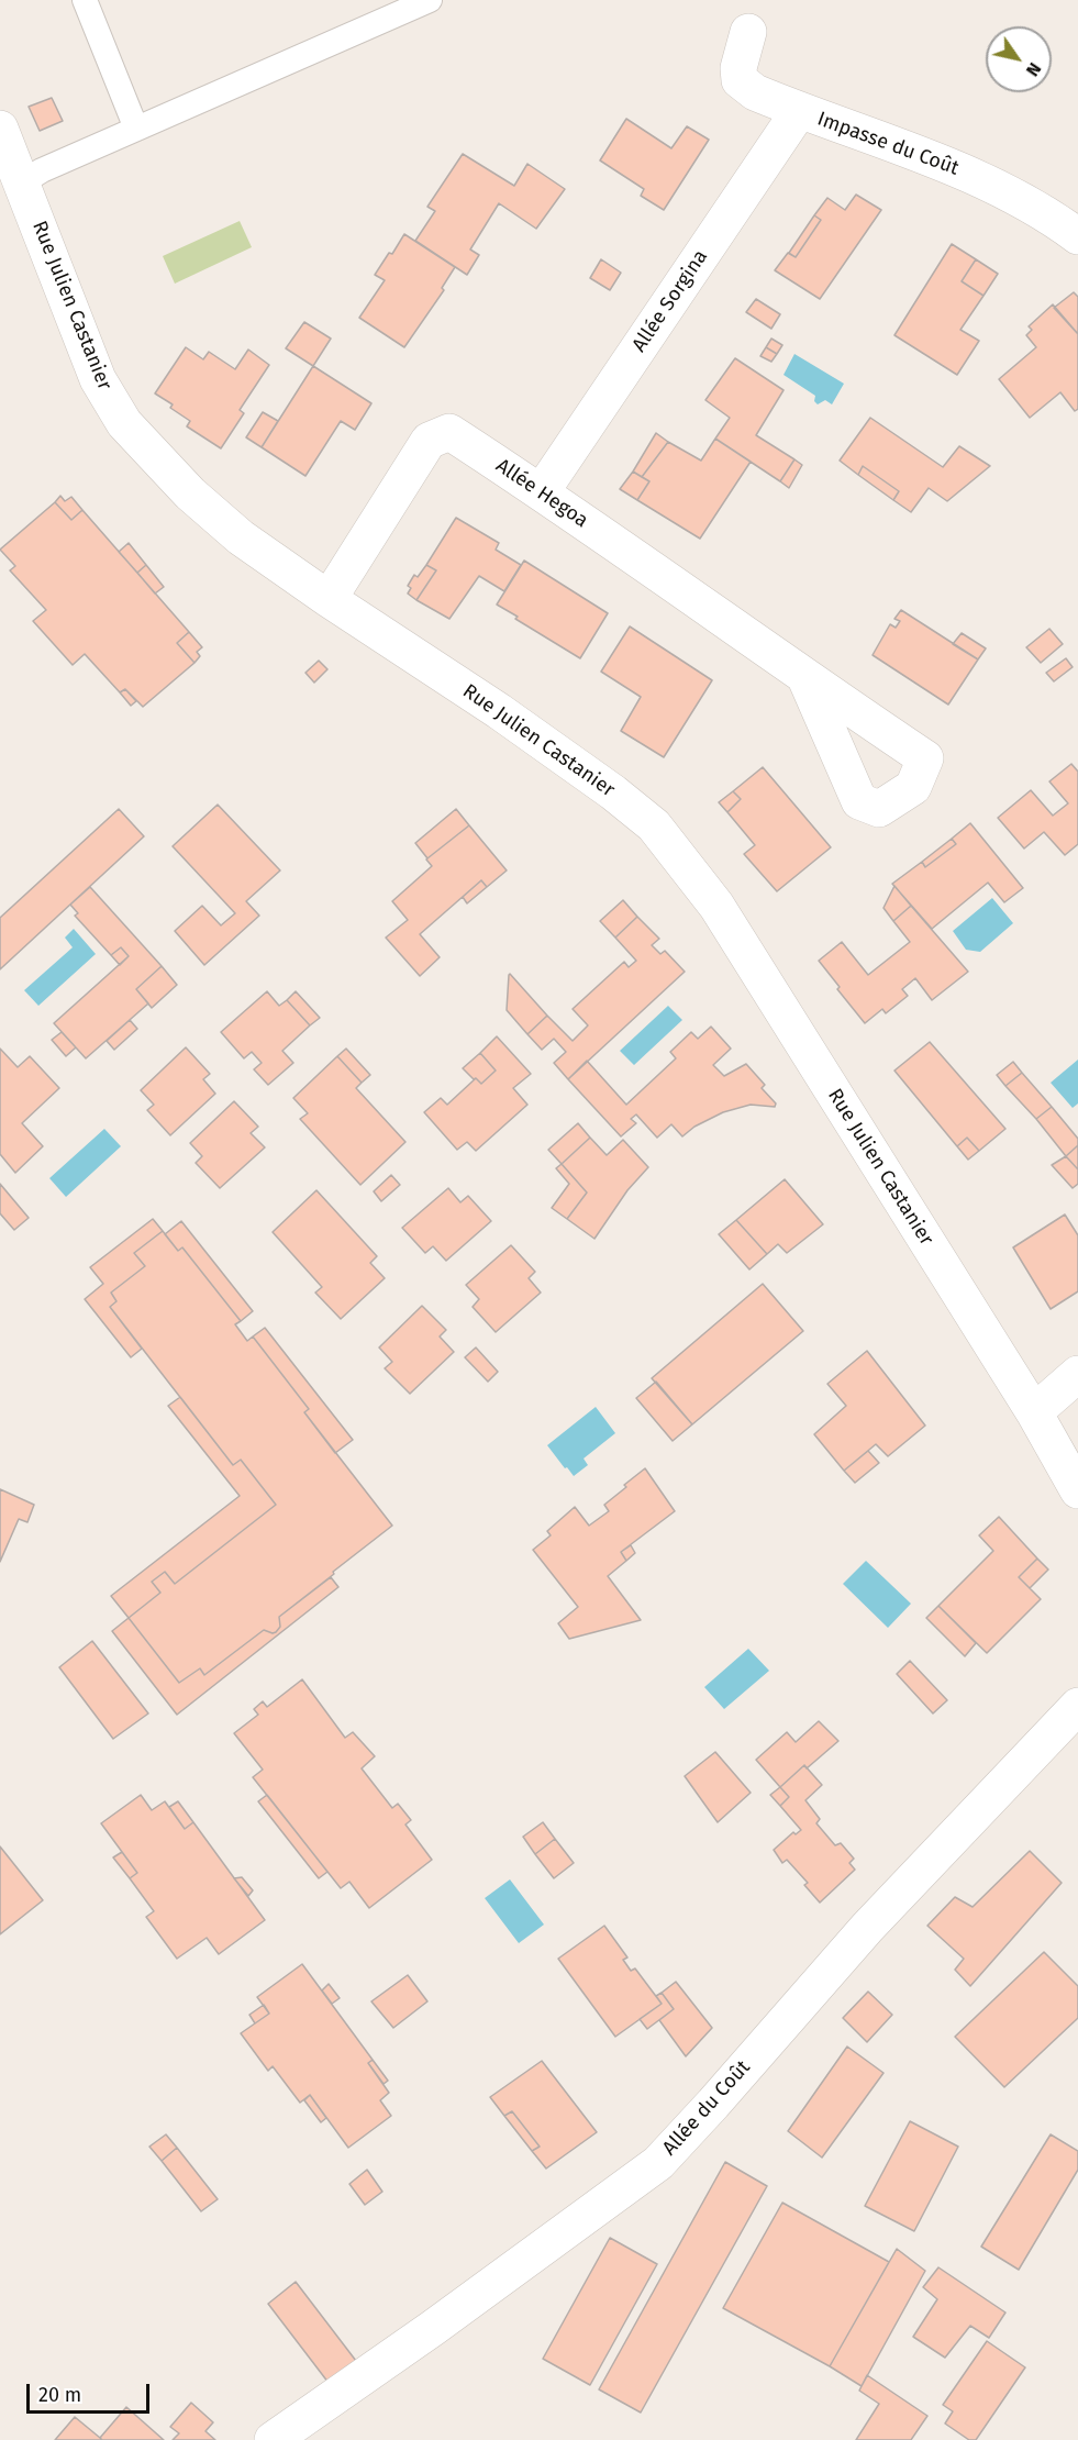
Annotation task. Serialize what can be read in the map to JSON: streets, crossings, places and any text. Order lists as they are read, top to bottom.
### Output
{
  "streets": {
    "street": [
      "Impasse du Coût",
      "Allée Sorgina",
      "Rue Julien Castanier",
      "Allée Hegoa",
      "Allée du Coût"
    ]
  },
  "crossings": [
    ["Impasse du Coût", "Allée Sorgina"],
    ["Allée Sorgina", "Allée Hegoa"],
    ["Rue Julien Castanier", "Allée Hegoa"]
  ],
  "scale_bar": "20 m",
  "north": "bottom right"
}
